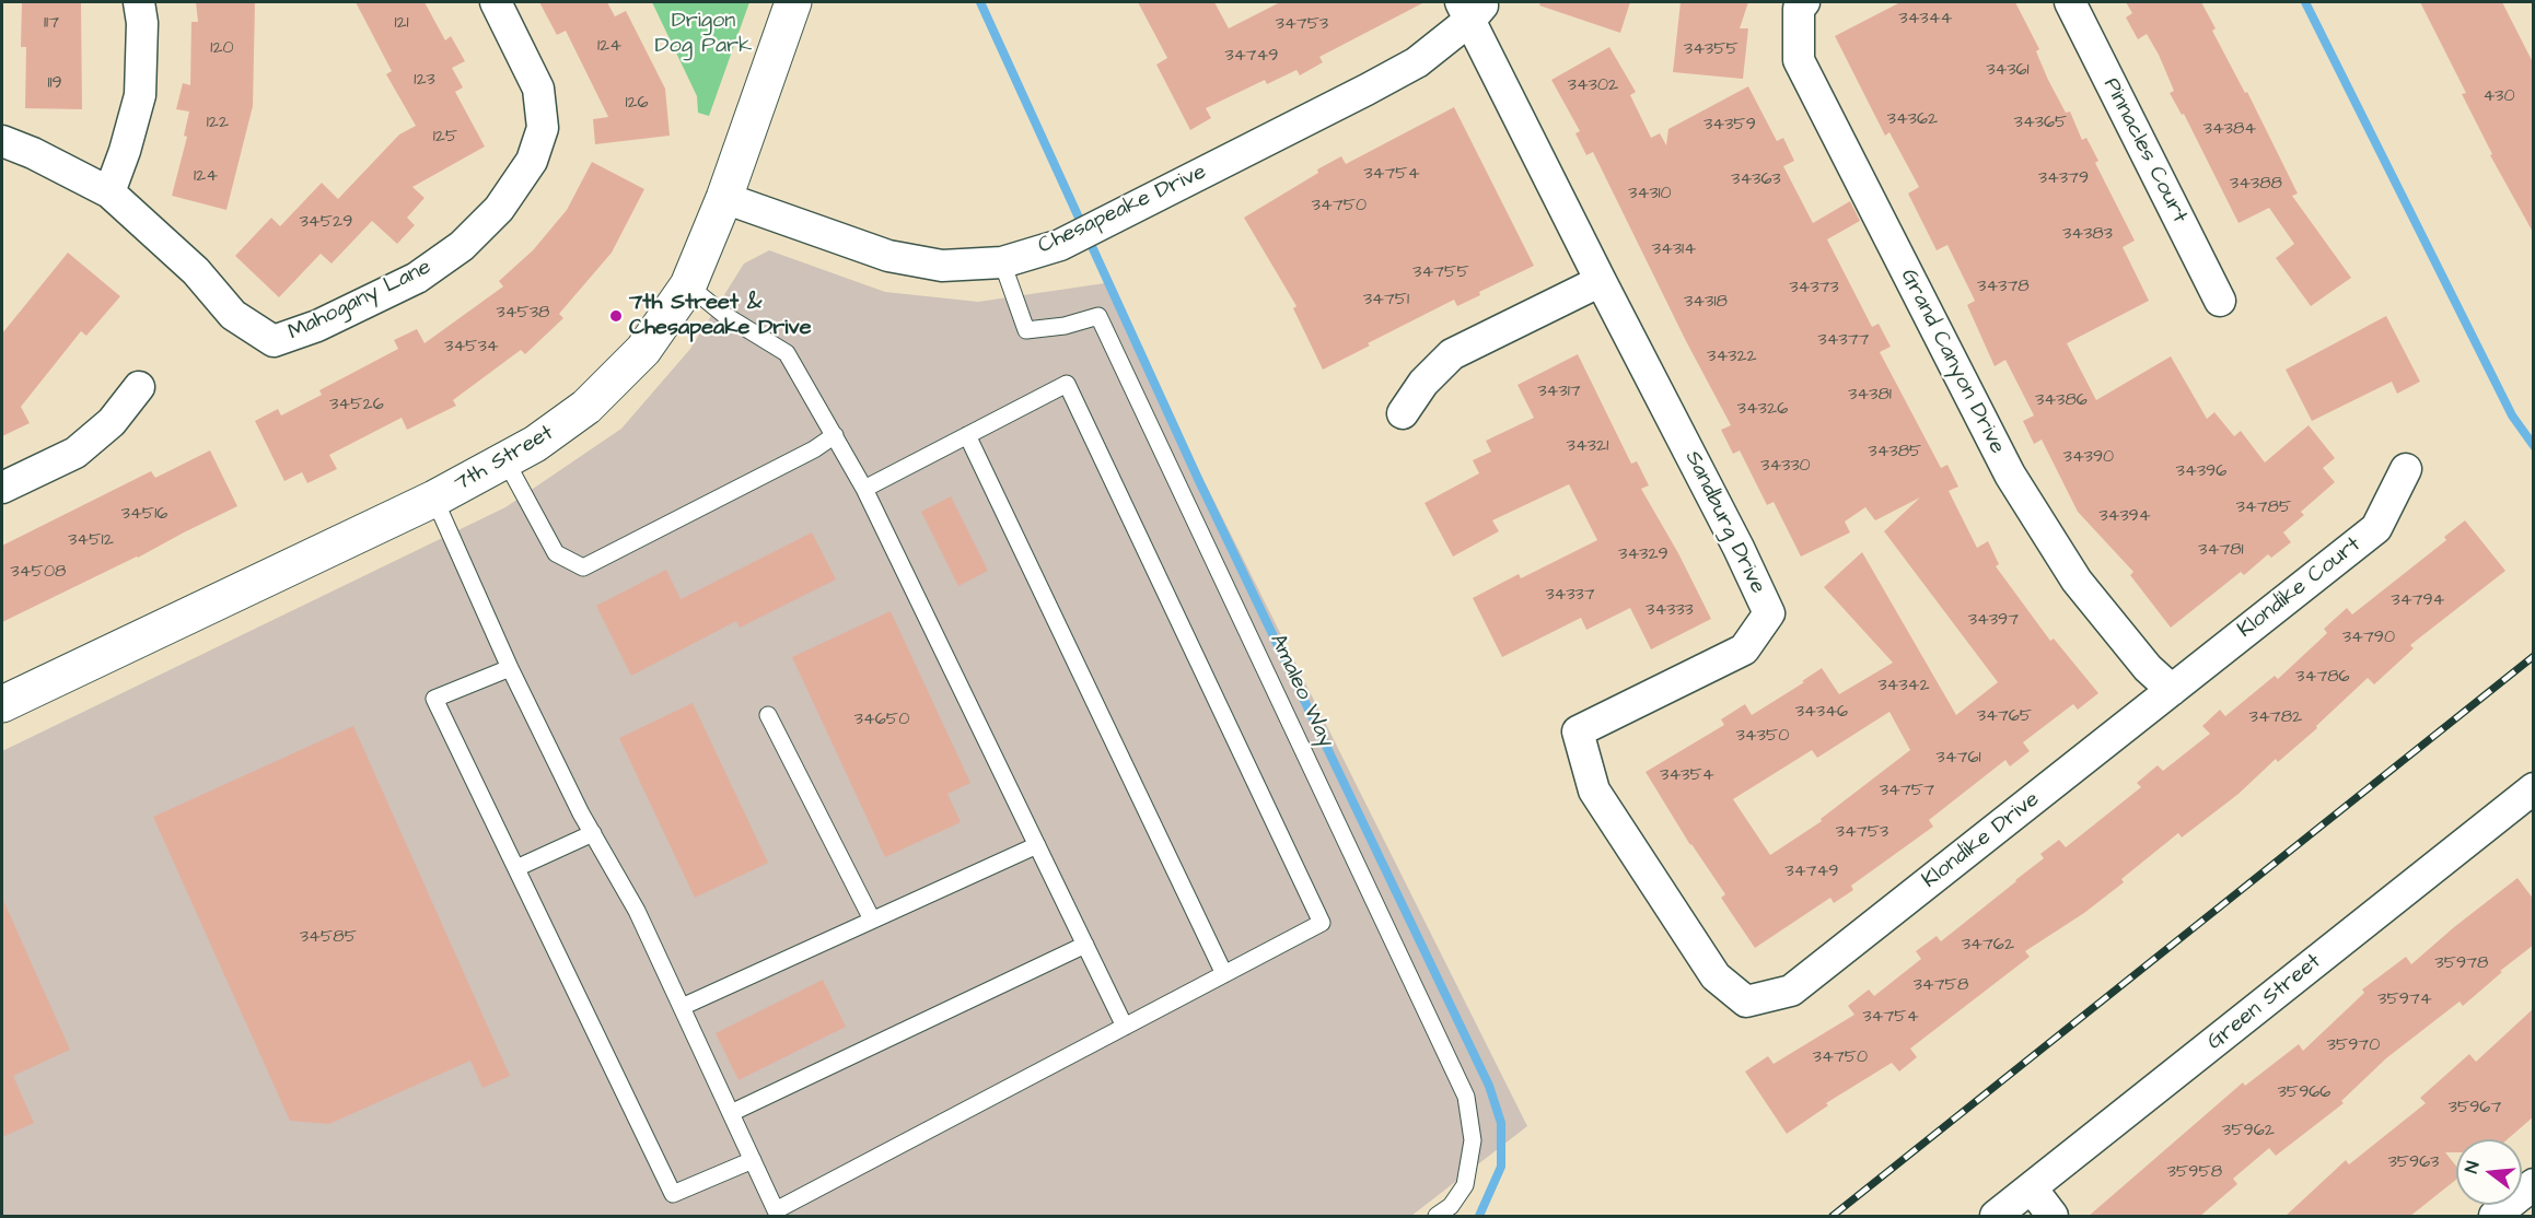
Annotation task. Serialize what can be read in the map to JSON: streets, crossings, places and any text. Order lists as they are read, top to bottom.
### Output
{
  "streets": {
    "street": [
      "Pinnacles Court",
      "Chesapeake Drive",
      "Mahogany Lane",
      "Grand Canyon Drive",
      "7th Street",
      "Sandburg Drive",
      "Klondike Court",
      "Klondike Drive",
      "Green Street"
    ],
    "lane": ["Amaleo Way"]
  },
  "crossings": [
    ["Chesapeake Drive", "7th Street"],
    ["Chesapeake Drive", "Sandburg Drive"],
    ["Chesapeake Drive", "Amaleo Way"],
    ["Grand Canyon Drive", "Klondike Court"],
    ["Grand Canyon Drive", "Klondike Drive"],
    ["Sandburg Drive", "Klondike Drive"],
    ["Klondike Court", "Klondike Drive"]
  ],
  "parks": ["Drigon Dog Park"],
  "places": ["7th Street & Chesapeake Drive"],
  "house_numbers": [
    "34344",
    "117",
    "121",
    "34753",
    "124",
    "120",
    "34355",
    "34749",
    "34361",
    "123",
    "119",
    "34302",
    "430",
    "126",
    "34362",
    "122",
    "34365",
    "34359",
    "34384",
    "125",
    "34754",
    "124",
    "34379",
    "34363",
    "34388",
    "34310",
    "34750",
    "34529",
    "34383",
    "34314",
    "34755",
    "34378",
    "34373",
    "34751",
    "34318",
    "34538",
    "34377",
    "34534",
    "34322",
    "34317",
    "34381",
    "34386",
    "34526",
    "34326",
    "34321",
    "34385",
    "34390",
    "34330",
    "34396",
    "34785",
    "34516",
    "34394",
    "34512",
    "34781",
    "34329",
    "34508",
    "34337",
    "34794",
    "34333",
    "34397",
    "34790",
    "34786",
    "34342",
    "34346",
    "34765",
    "34782",
    "34650",
    "34350",
    "34761",
    "34354",
    "34757",
    "34753",
    "34749",
    "34585",
    "34762",
    "35978",
    "34758",
    "35974",
    "34754",
    "35970",
    "34750",
    "35966",
    "35967",
    "35962",
    "35963",
    "35958"
  ],
  "north": "left"
}
